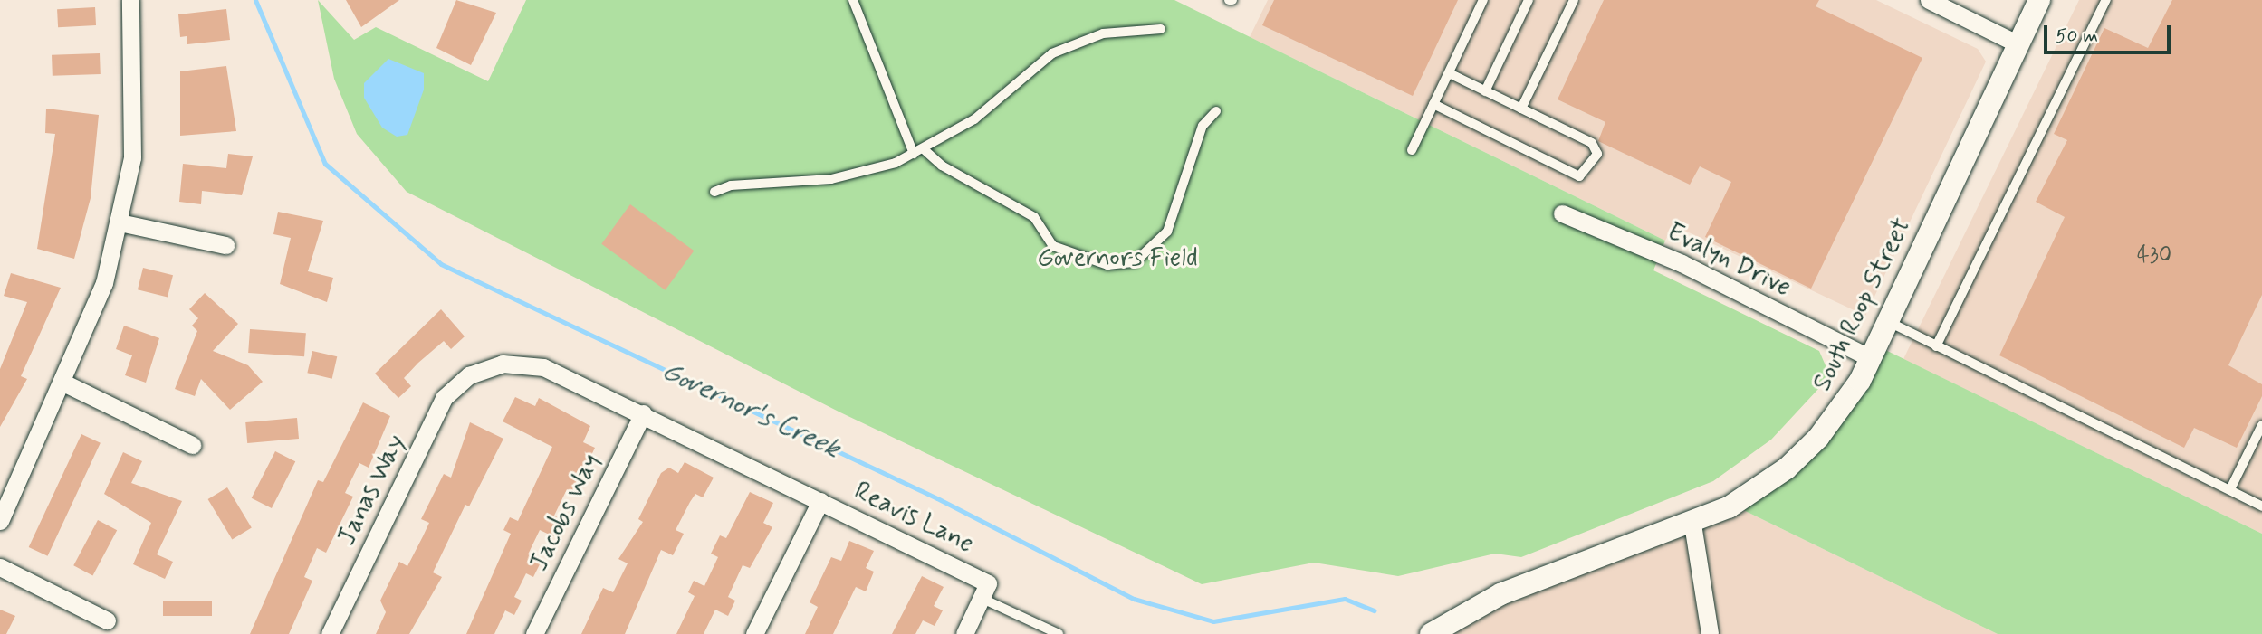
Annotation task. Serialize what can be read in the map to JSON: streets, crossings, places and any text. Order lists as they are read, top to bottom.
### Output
{
  "streets": {
    "street": [
      "Evalyn Drive",
      "South Roop Street",
      "Janas Way",
      "Jacobs Way",
      "Reavis Lane"
    ]
  },
  "crossings": [
    ["Evalyn Drive", "South Roop Street"],
    ["Janas Way", "Reavis Lane"],
    ["Jacobs Way", "Reavis Lane"]
  ],
  "water": ["Governor's Creek"],
  "parks": ["Governors Field"],
  "house_numbers": ["430"],
  "scale_bar": "50 m"
}
